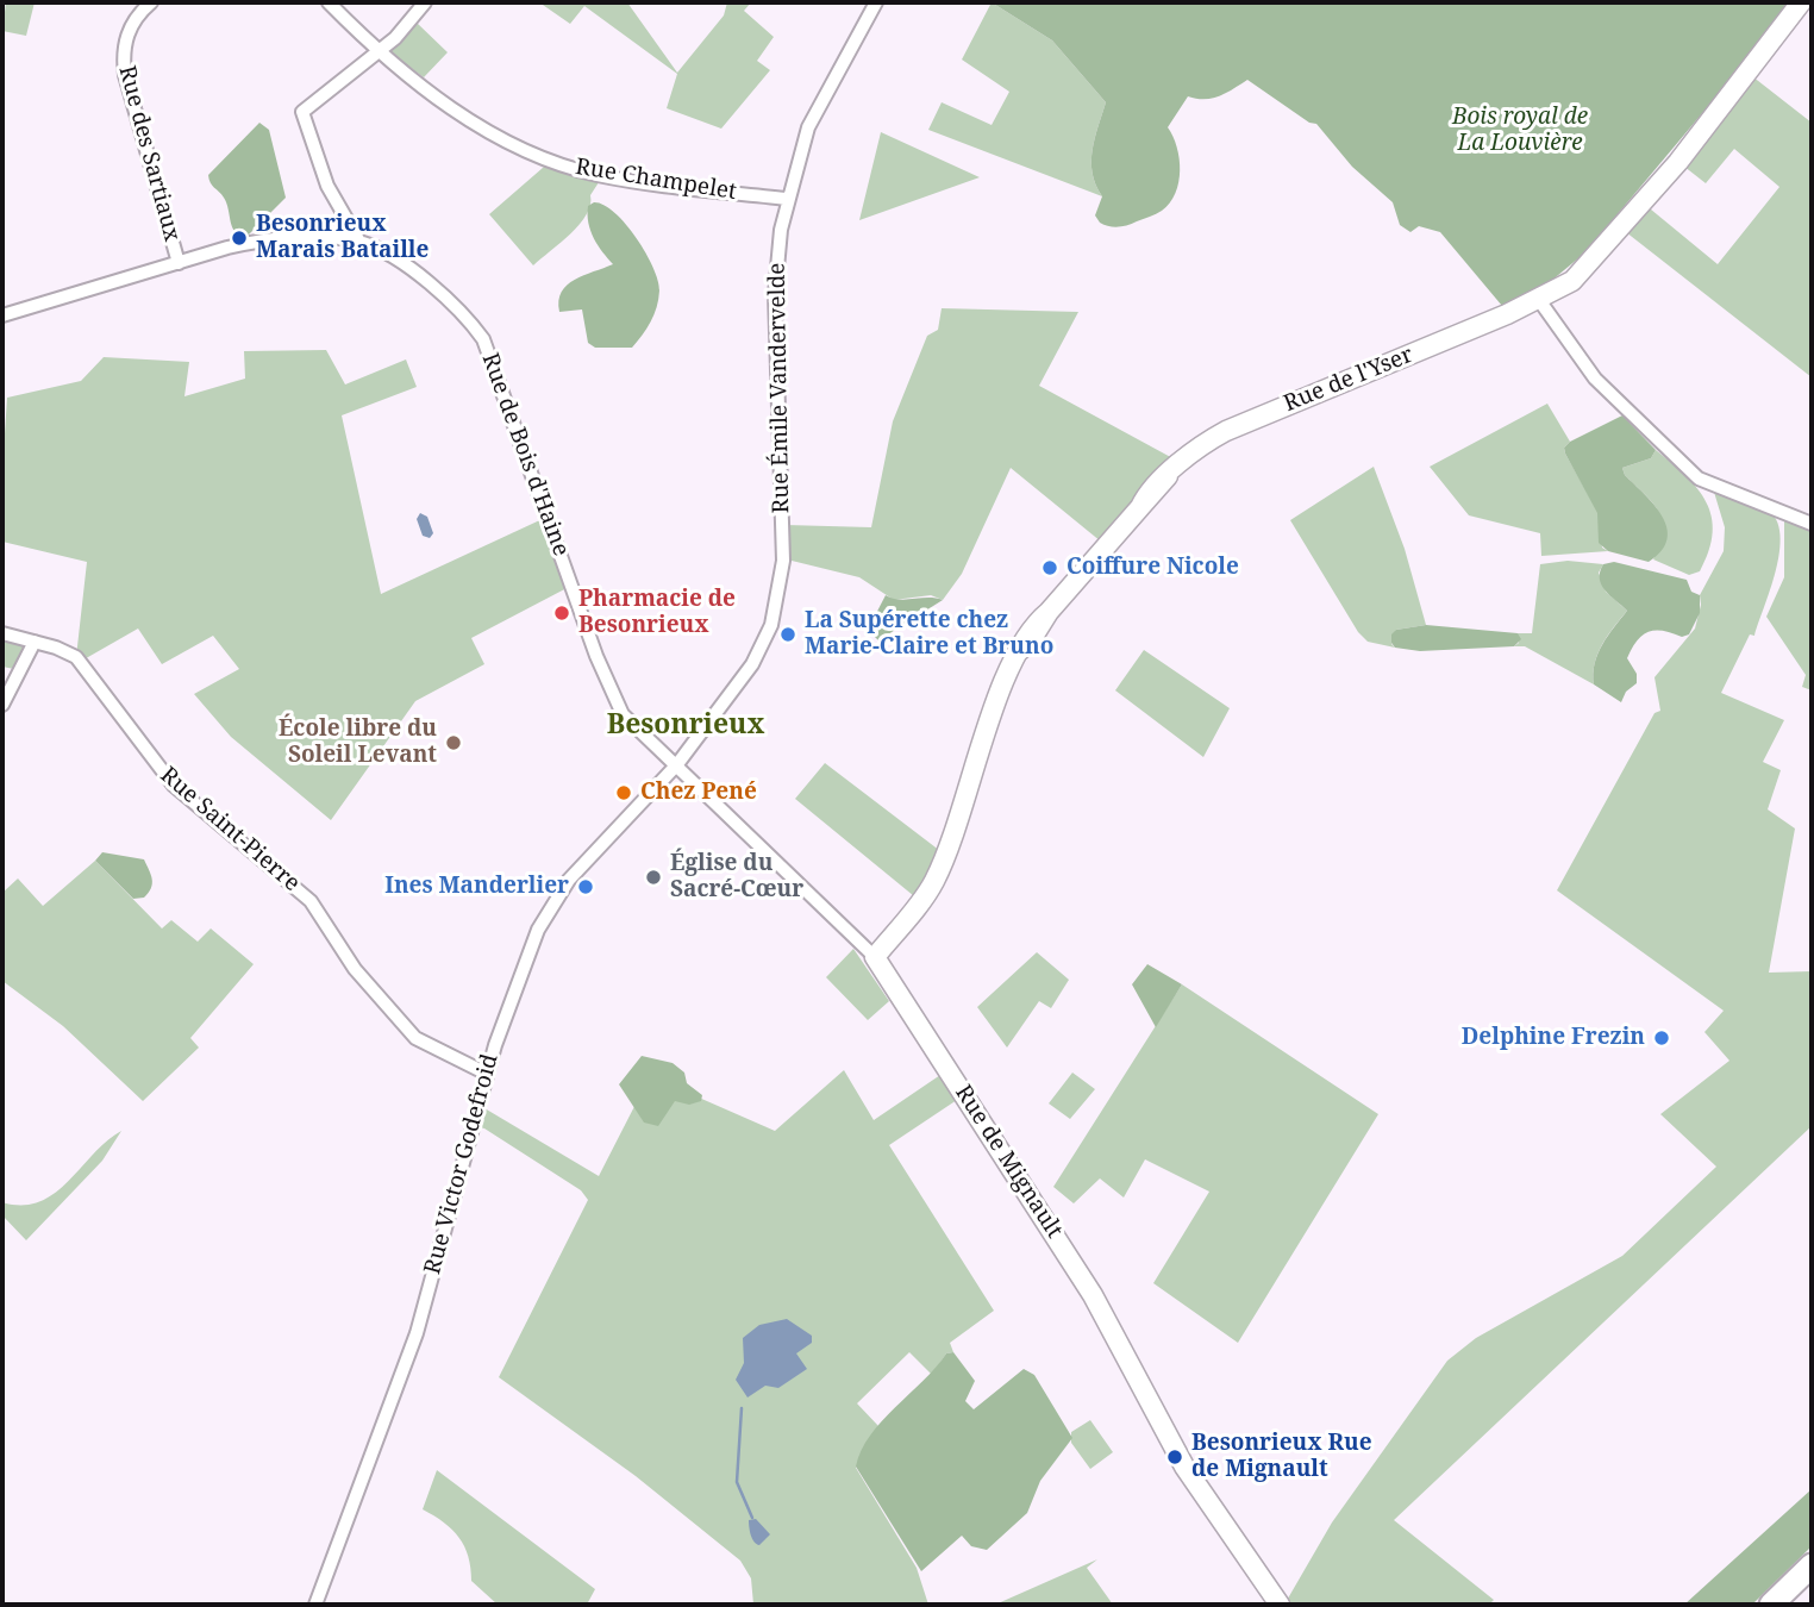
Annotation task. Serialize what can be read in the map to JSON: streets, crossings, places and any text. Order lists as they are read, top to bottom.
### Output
{
  "streets": {
    "street": [
      "Rue des Sartiaux",
      "Rue Champelet",
      "Rue de l'Yser",
      "Rue Émile Vandervelde",
      "Rue de Bois d'Haine",
      "Rue Saint-Pierre",
      "Rue de Mignault",
      "Rue Victor Godefroid"
    ]
  },
  "crossings": [
    ["Rue des Sartiaux", "Rue de Bois d'Haine"],
    ["Rue Champelet", "Rue Émile Vandervelde"],
    ["Rue de l'Yser", "Rue de Mignault"],
    ["Rue Émile Vandervelde", "Rue de Bois d'Haine"],
    ["Rue Émile Vandervelde", "Rue de Mignault"],
    ["Rue Émile Vandervelde", "Rue Victor Godefroid"],
    ["Rue de Bois d'Haine", "Rue de Mignault"],
    ["Rue de Bois d'Haine", "Rue Victor Godefroid"],
    ["Rue Saint-Pierre", "Rue Victor Godefroid"],
    ["Rue de Mignault", "Rue Victor Godefroid"]
  ],
  "districts": ["Besonrieux"],
  "parks": ["Bois royal de La Louvière"],
  "places": [
    "Besonrieux Marais Bataille",
    "Coiffure Nicole",
    "Pharmacie de Besonrieux",
    "La Supérette chez Marie-Claire et Bruno",
    "École libre du Soleil Levant",
    "Chez Pené",
    "Église du Sacré-Cœur",
    "Ines Manderlier",
    "Delphine Frezin",
    "Besonrieux Rue de Mignault"
  ]
}
